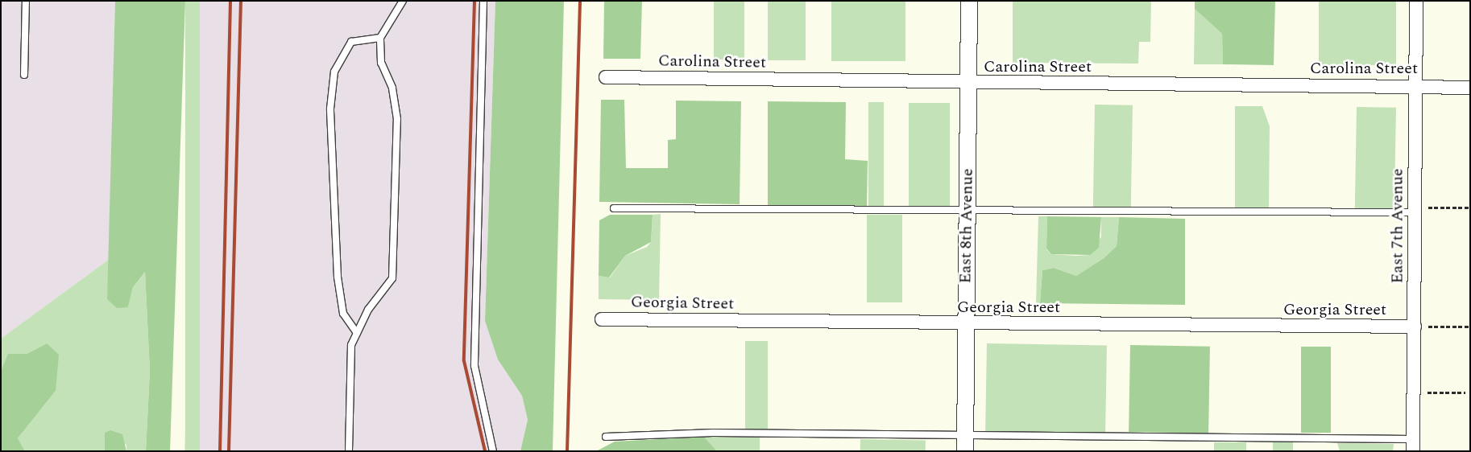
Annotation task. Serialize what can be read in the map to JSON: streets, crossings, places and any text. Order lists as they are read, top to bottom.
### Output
{
  "streets": {
    "street": [
      "Carolina Street",
      "East 8th Avenue",
      "East 7th Avenue",
      "Georgia Street"
    ]
  },
  "crossings": [
    ["Carolina Street", "East 8th Avenue"],
    ["Carolina Street", "East 7th Avenue"],
    ["East 8th Avenue", "Georgia Street"],
    ["East 7th Avenue", "Georgia Street"]
  ]
}
